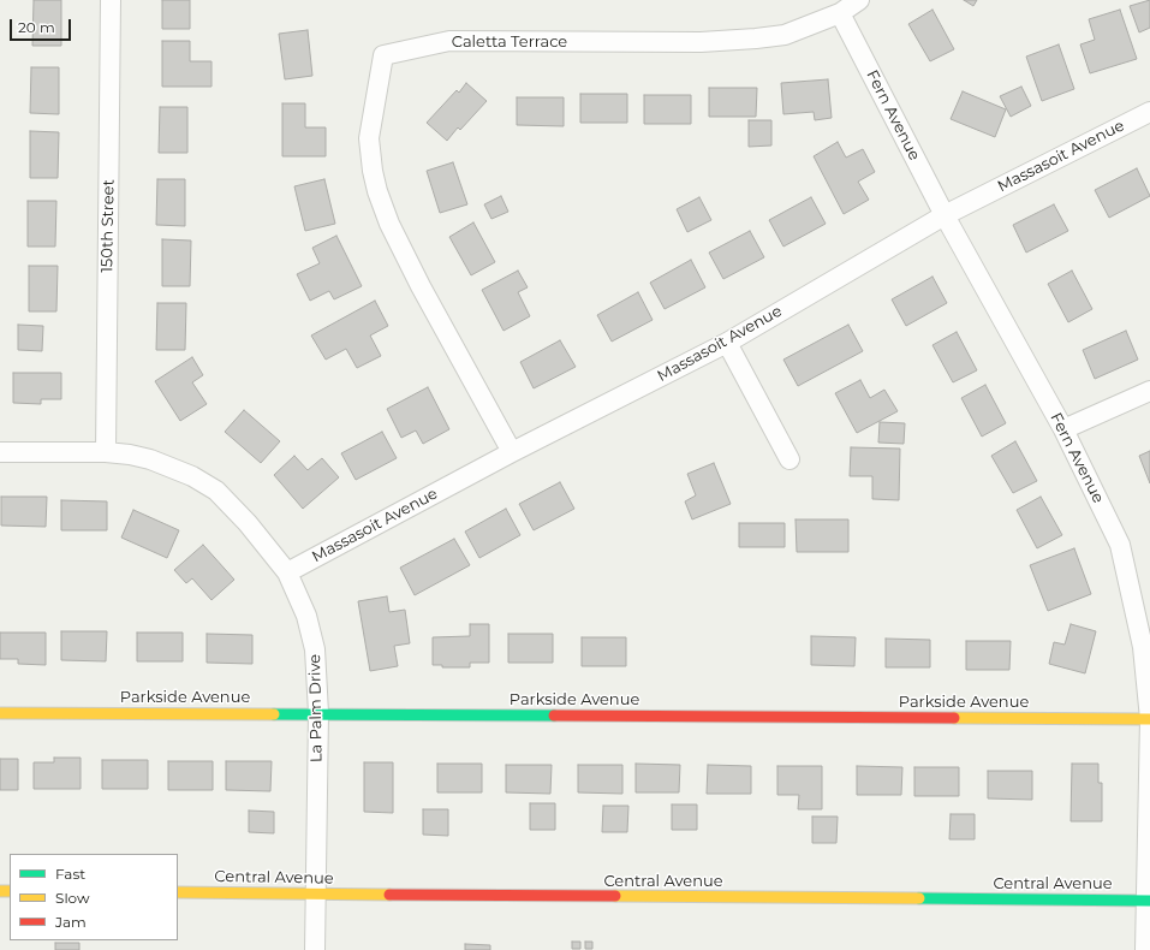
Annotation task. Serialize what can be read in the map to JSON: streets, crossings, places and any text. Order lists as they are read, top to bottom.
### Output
{
  "streets": {
    "street": [
      "Caletta Terrace",
      "Fern Avenue",
      "Massasoit Avenue",
      "150th Street",
      "Parkside Avenue",
      "La Palm Drive",
      "Central Avenue"
    ]
  },
  "crossings": [
    ["Caletta Terrace", "Fern Avenue"],
    ["Caletta Terrace", "Massasoit Avenue"],
    ["Fern Avenue", "Massasoit Avenue"],
    ["Fern Avenue", "Parkside Avenue"],
    ["Fern Avenue", "Central Avenue"],
    ["Massasoit Avenue", "La Palm Drive"],
    ["150th Street", "La Palm Drive"],
    ["Parkside Avenue", "La Palm Drive"],
    ["La Palm Drive", "Central Avenue"]
  ],
  "legend": ["Fast", "Slow", "Jam"],
  "scale_bar": "20 m"
}
